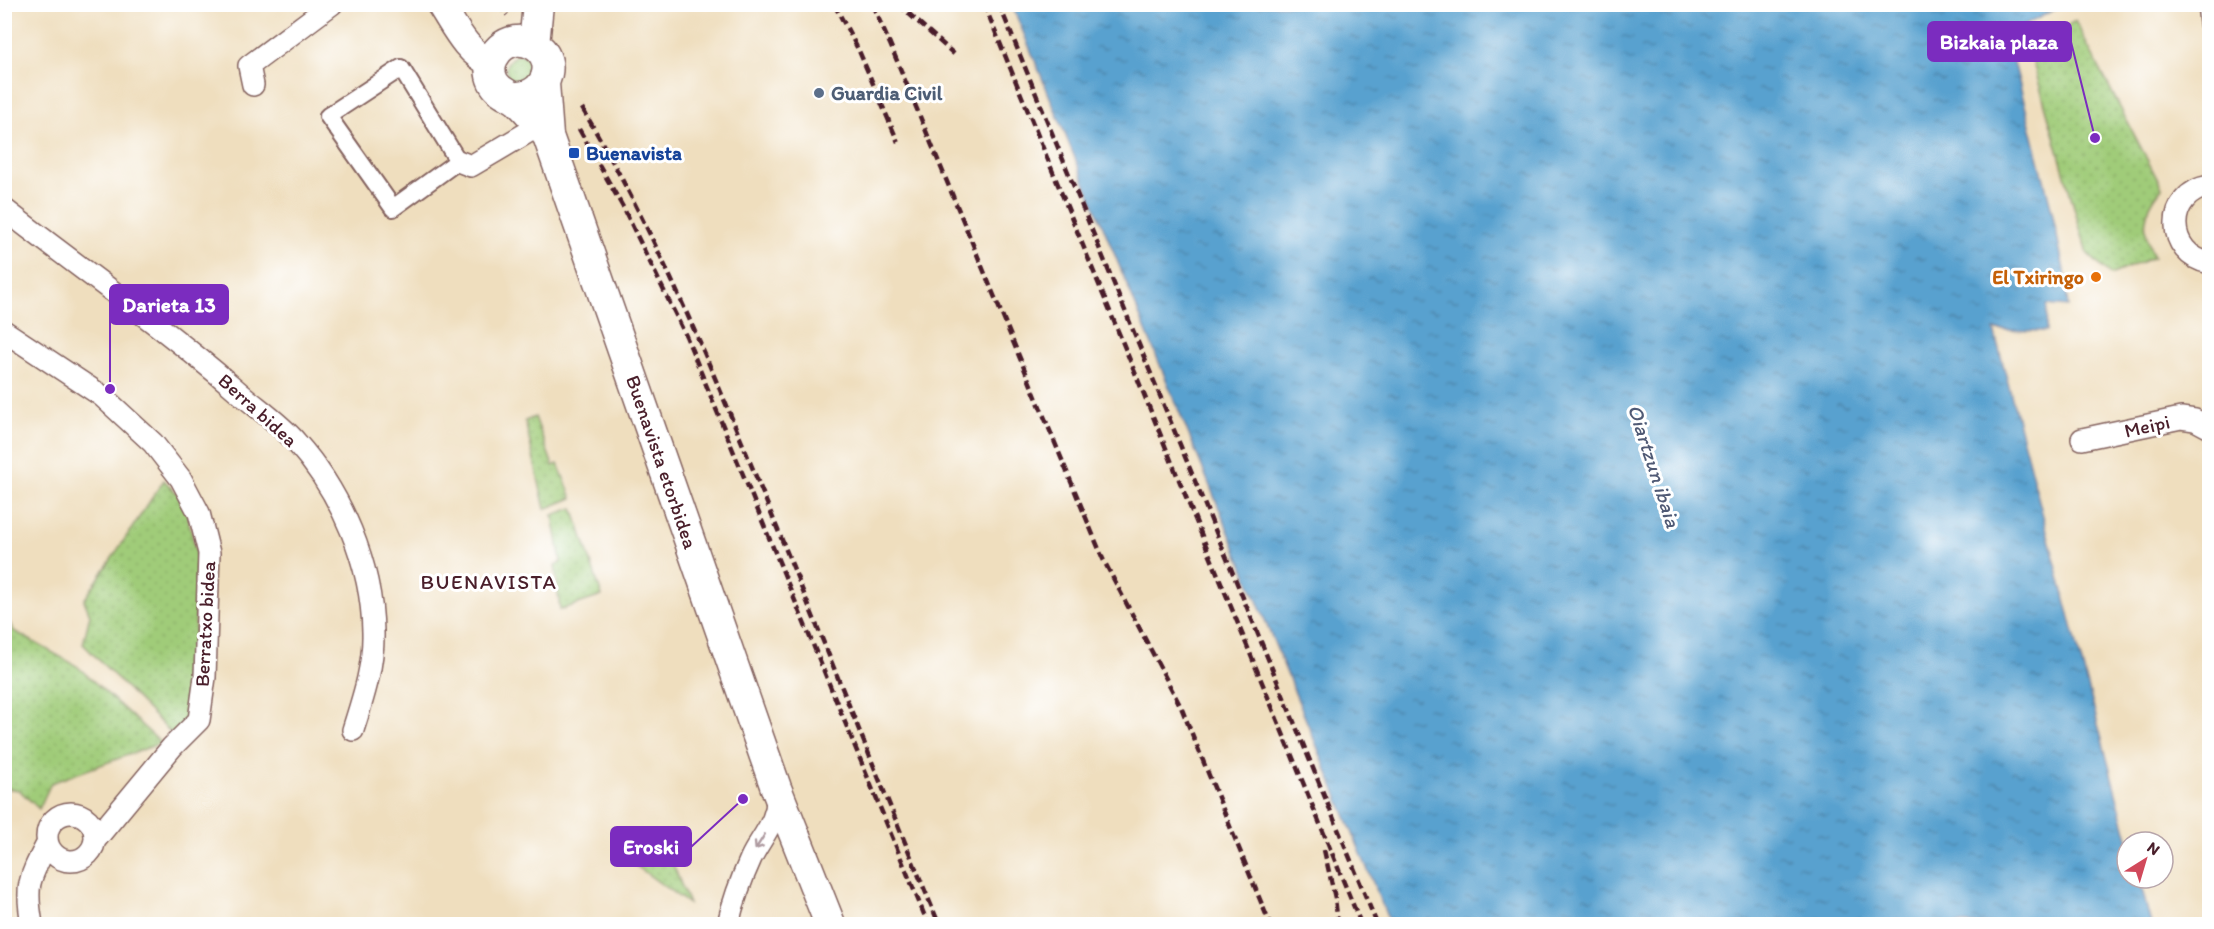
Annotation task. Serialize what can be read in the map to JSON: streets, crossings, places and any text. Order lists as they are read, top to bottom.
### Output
{
  "streets": {
    "main road": ["Buenavista etorbidea"],
    "street": ["Berra bidea", "Meipi", "Berratxo bidea"]
  },
  "districts": ["BUENAVISTA"],
  "water": ["Oiartzun ibaia"],
  "places": {
    "other": [
      "Guardia Civil",
      "Bizkaia plaza",
      "El Txiringo",
      "Darieta 13",
      "Eroski"
    ],
    "transit": ["Buenavista"]
  },
  "north": "top right"
}
